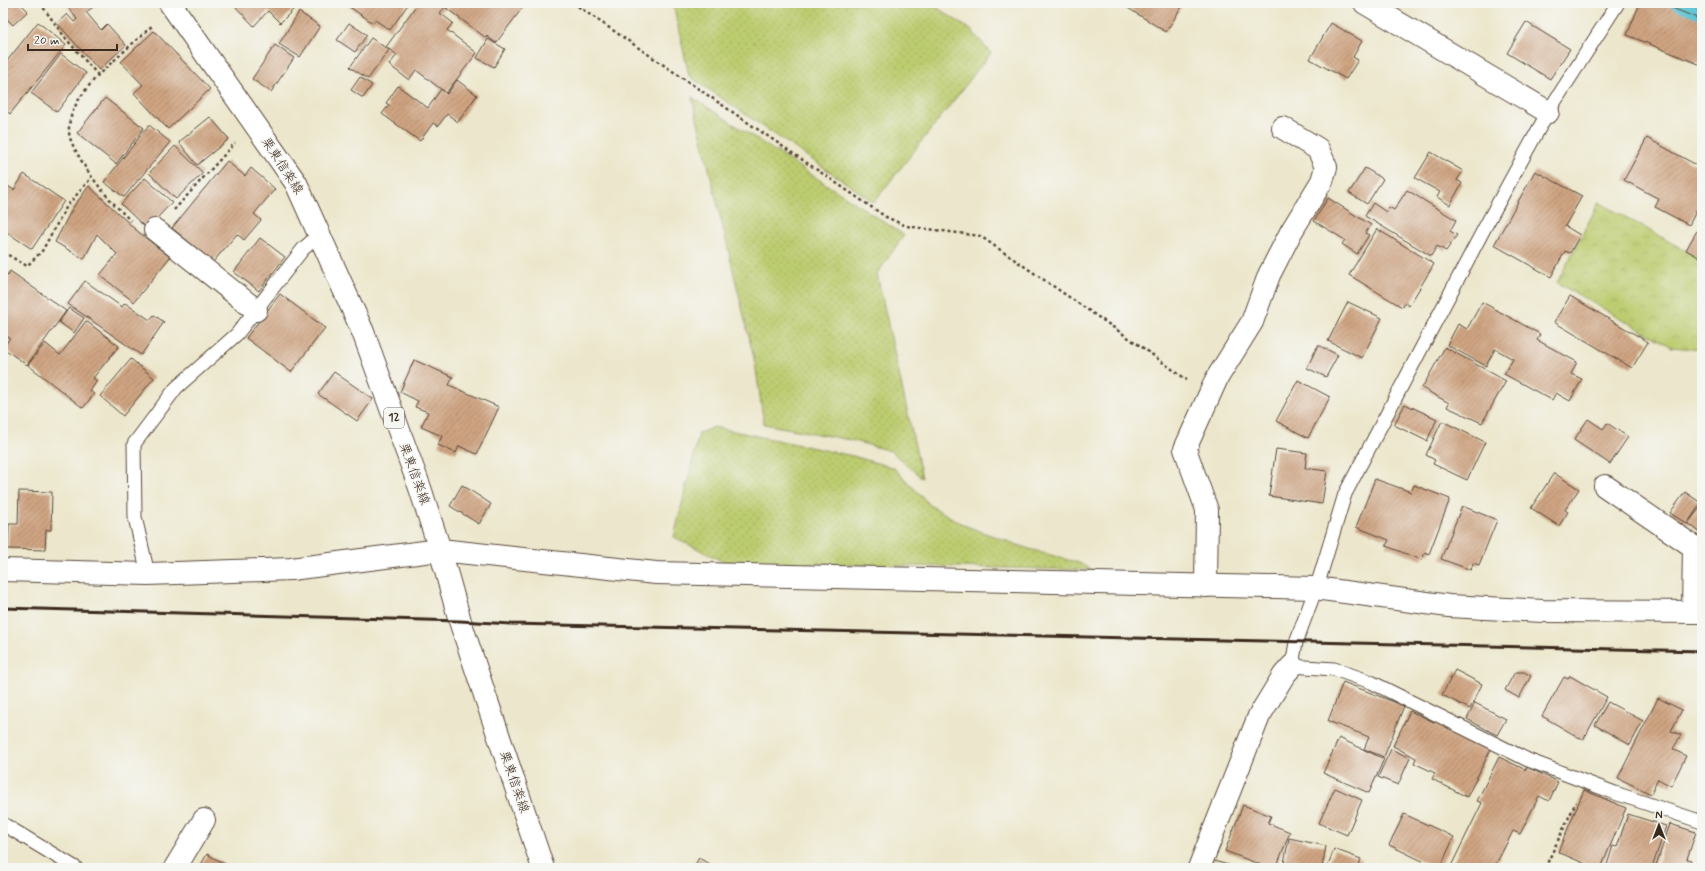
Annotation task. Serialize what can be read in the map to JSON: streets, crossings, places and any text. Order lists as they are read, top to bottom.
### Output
{
  "streets": {
    "street": ["栗東信楽線", "12"]
  },
  "scale_bar": "20 m",
  "north": "top"
}
